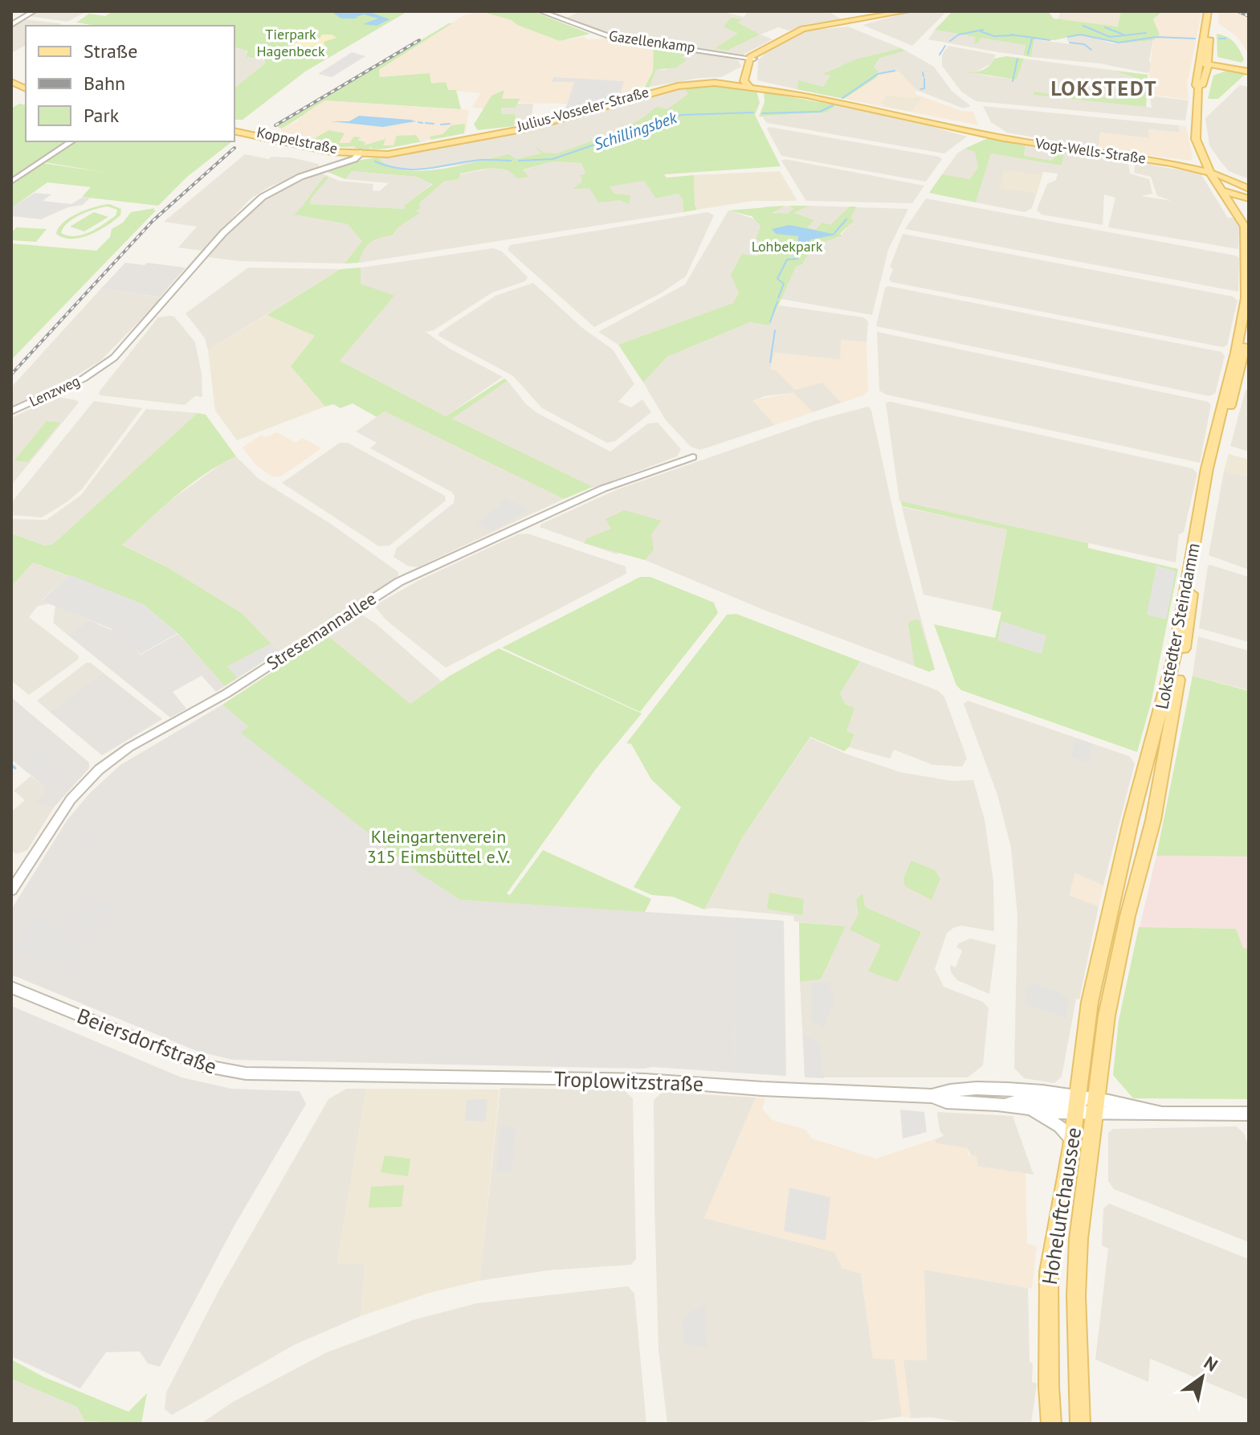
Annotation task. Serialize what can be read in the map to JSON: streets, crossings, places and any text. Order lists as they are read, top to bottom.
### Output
{
  "streets": {
    "main road": [
      "Julius-Vosseler-Straße",
      "Koppelstraße",
      "Vogt-Wells-Straße",
      "Lokstedter Steindamm",
      "Hoheluftchaussee"
    ],
    "street": [
      "Gazellenkamp",
      "Lenzweg",
      "Stresemannallee",
      "Beiersdorfstraße",
      "Troplowitzstraße"
    ]
  },
  "crossings": [
    ["Julius-Vosseler-Straße", "Koppelstraße"],
    ["Julius-Vosseler-Straße", "Vogt-Wells-Straße"],
    ["Julius-Vosseler-Straße", "Lenzweg"],
    ["Lokstedter Steindamm", "Troplowitzstraße"],
    ["Lokstedter Steindamm", "Hoheluftchaussee"],
    ["Beiersdorfstraße", "Troplowitzstraße"],
    ["Troplowitzstraße", "Hoheluftchaussee"]
  ],
  "districts": ["LOKSTEDT"],
  "water": ["Schillingsbek"],
  "parks": ["Tierpark Hagenbeck", "Lohbekpark", "Kleingartenverein 315 Eimsbüttel e.V."],
  "legend": ["Straße", "Bahn", "Park"],
  "north": "top right"
}
